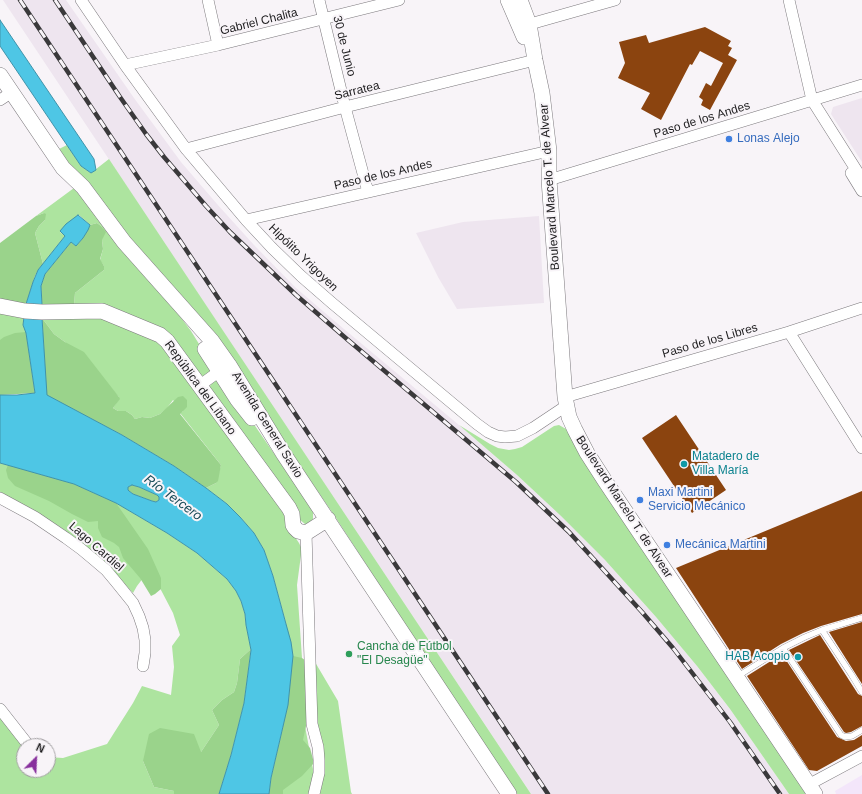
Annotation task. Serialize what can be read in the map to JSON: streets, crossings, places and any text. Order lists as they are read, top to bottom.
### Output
{
  "streets": {
    "main road": ["Boulevard Marcelo T. de Alvear", "República del Líbano", "Avenida General Savio"],
    "street": [
      "Gabriel Chalita",
      "30 de Junio",
      "Sarratea",
      "Paso de los Andes",
      "Hipólito Yrigoyen",
      "Paso de los Libres",
      "Lago Cardiel"
    ]
  },
  "crossings": [
    ["Gabriel Chalita", "30 de Junio"],
    ["Gabriel Chalita", "Hipólito Yrigoyen"],
    ["30 de Junio", "Sarratea"],
    ["30 de Junio", "Paso de los Andes"],
    ["Sarratea", "Boulevard Marcelo T. de Alvear"],
    ["Sarratea", "Hipólito Yrigoyen"],
    ["Paso de los Andes", "Boulevard Marcelo T. de Alvear"],
    ["Paso de los Andes", "Hipólito Yrigoyen"],
    ["Boulevard Marcelo T. de Alvear", "Hipólito Yrigoyen"],
    ["Boulevard Marcelo T. de Alvear", "Paso de los Libres"],
    ["Hipólito Yrigoyen", "Paso de los Libres"]
  ],
  "water": ["Río Tercero"],
  "places": [
    "Lonas Alejo",
    "Matadero de Villa María",
    "Maxi Martini Servicio Mecánico",
    "Mecánica Martini",
    "Cancha de Fútbol \"El Desagüe\"",
    "HAB Acopio"
  ],
  "north": "top right"
}
